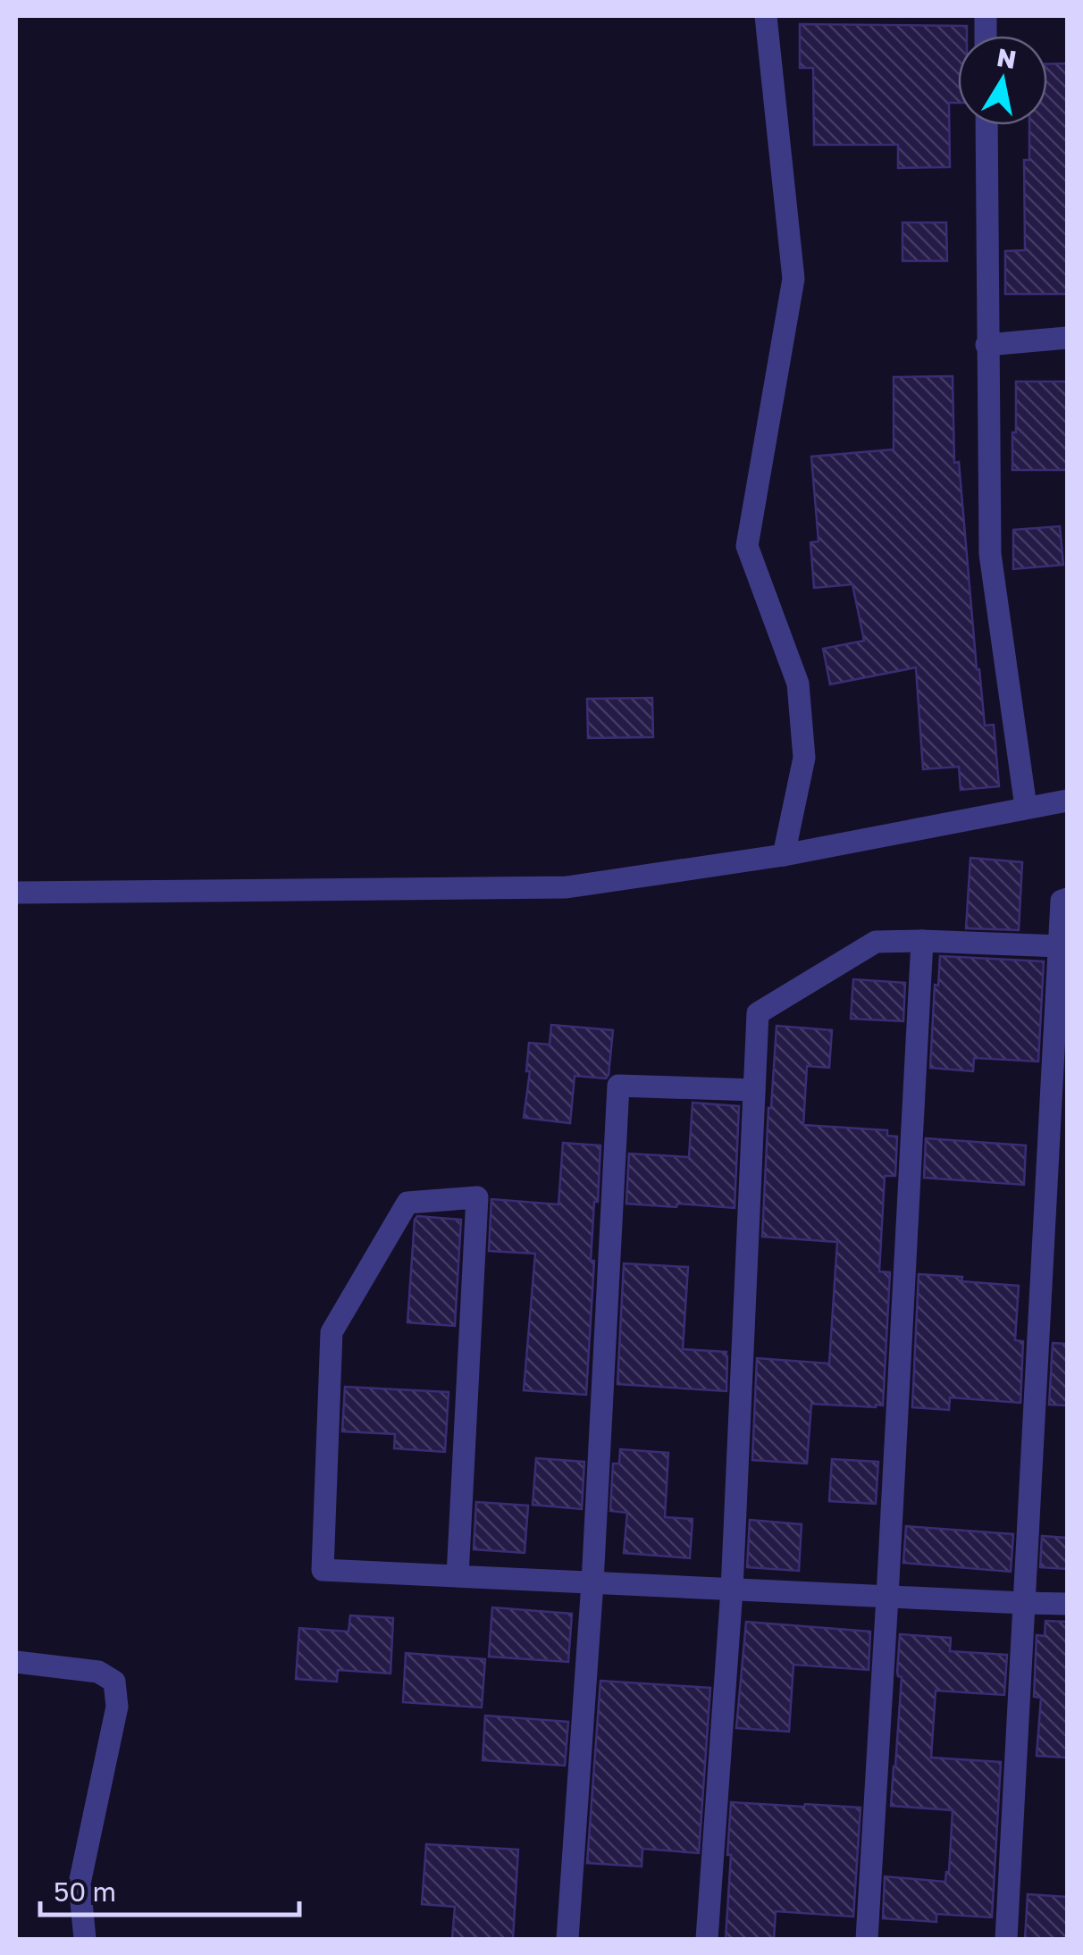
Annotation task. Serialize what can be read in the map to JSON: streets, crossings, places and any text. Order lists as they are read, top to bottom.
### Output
{
  "scale_bar": "50 m",
  "north": "top"
}
